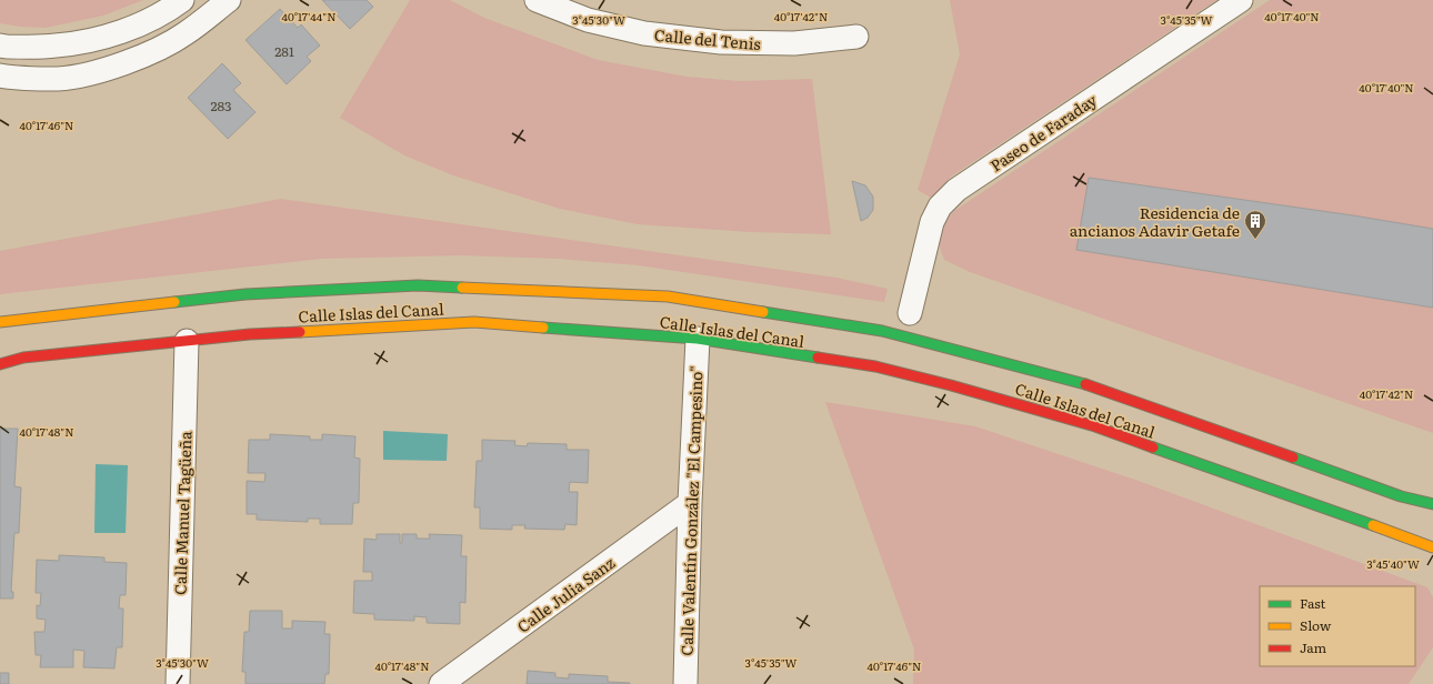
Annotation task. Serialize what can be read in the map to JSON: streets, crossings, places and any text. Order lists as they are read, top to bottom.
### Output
{
  "streets": {
    "street": [
      "Calle del Tenis",
      "Paseo de Faraday",
      "Calle Islas del Canal",
      "Calle Valentín González \"El Campesino\"",
      "Calle Manuel Tagüeña",
      "Calle Julia Sanz"
    ]
  },
  "crossings": [
    ["Calle Islas del Canal", "Calle Valentín González \"El Campesino\""],
    ["Calle Islas del Canal", "Calle Manuel Tagüeña"],
    ["Calle Valentín González \"El Campesino\"", "Calle Julia Sanz"]
  ],
  "places": {
    "building": ["Residencia de ancianos Adavir Getafe"]
  },
  "house_numbers": ["281", "283"],
  "legend": ["Fast", "Slow", "Jam"],
  "coordinates": [
    "40°17'40\"N",
    "40°17'44\"N",
    "40°17'42\"N",
    "3°45'30\"W",
    "3°45'35\"W",
    "40°17'46\"N",
    "40°17'48\"N",
    "3°45'40\"W"
  ]
}
